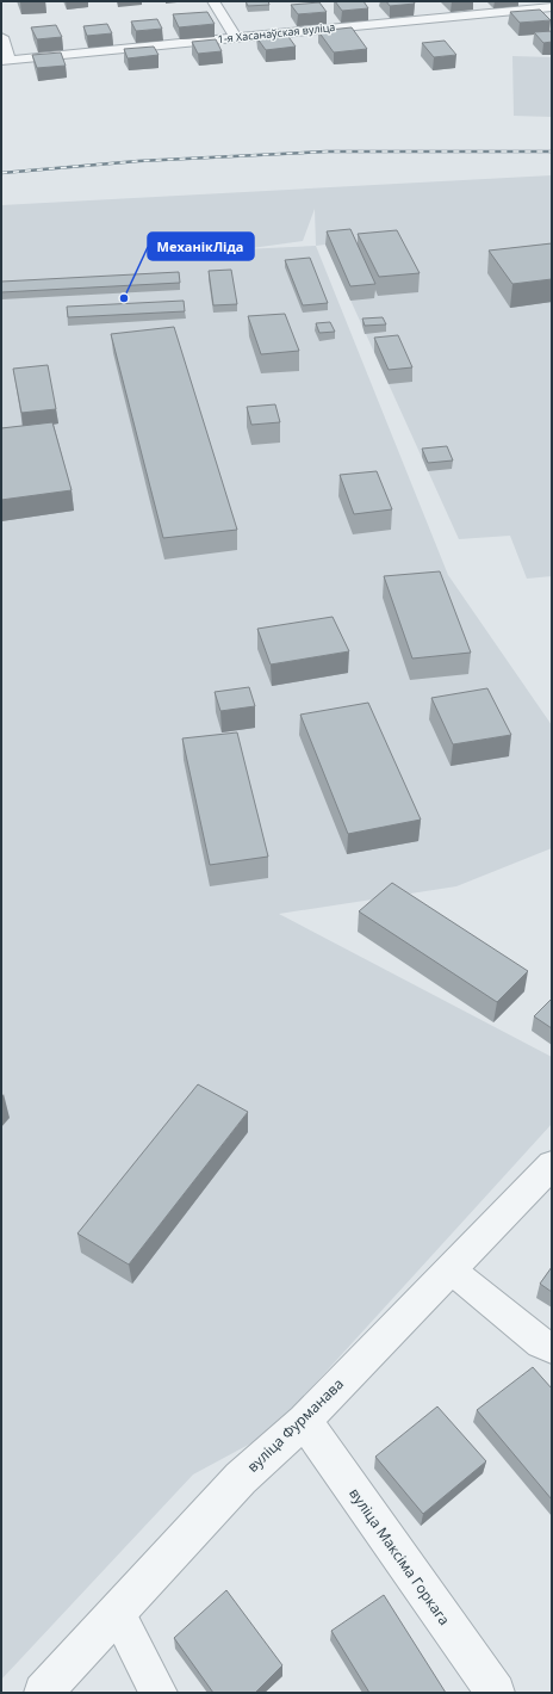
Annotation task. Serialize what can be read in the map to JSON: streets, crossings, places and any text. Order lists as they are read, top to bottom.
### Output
{
  "streets": {
    "street": ["1-я Хасанаўская вуліца", "вуліца Фурманава", "вуліца Максіма Горкага"]
  },
  "crossings": [
    ["вуліца Фурманава", "вуліца Максіма Горкага"]
  ],
  "places": ["МеханікЛіда"]
}
